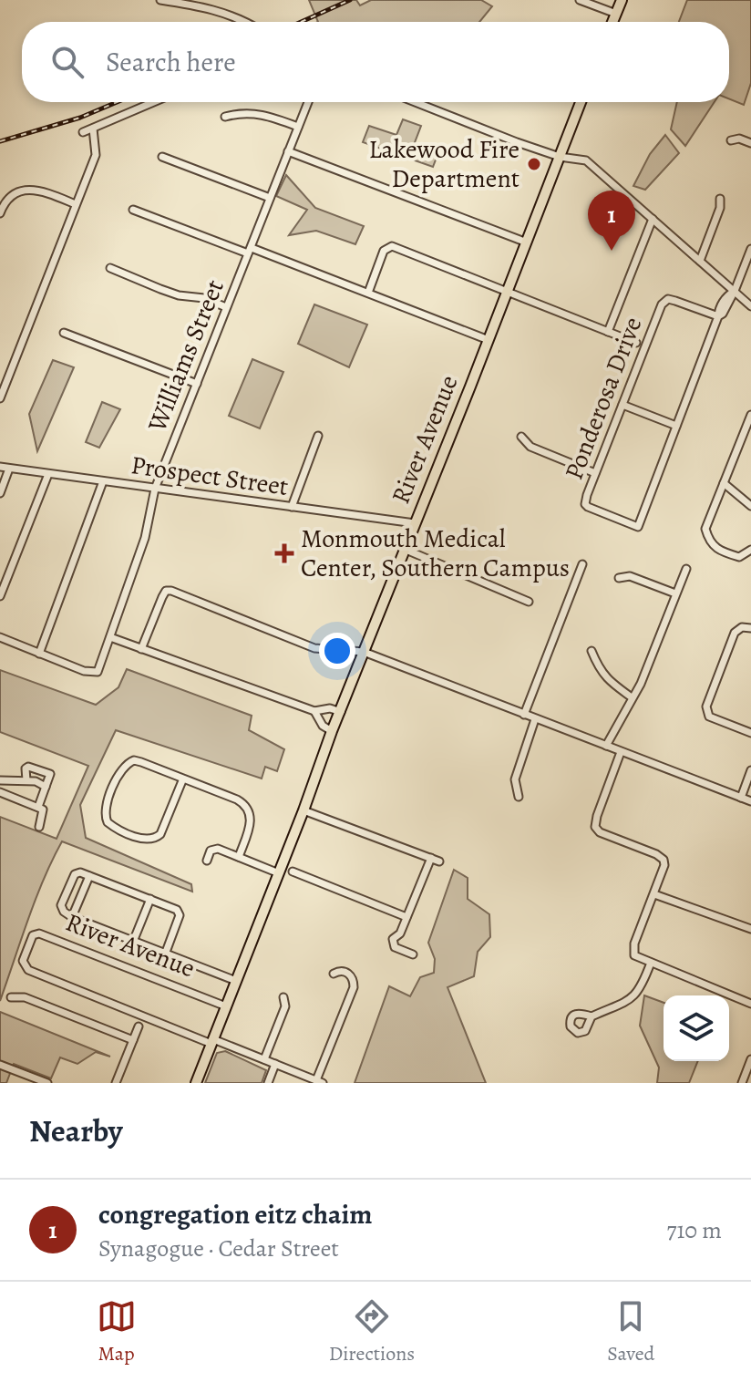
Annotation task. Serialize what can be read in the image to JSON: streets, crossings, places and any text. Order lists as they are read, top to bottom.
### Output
{
  "streets": {
    "highway": ["River Avenue"],
    "street": ["Williams Street", "Ponderosa Drive", "Prospect Street"]
  },
  "crossings": [
    ["Williams Street", "Prospect Street"],
    ["River Avenue", "Prospect Street"]
  ],
  "places": {
    "other": ["Lakewood Fire Department"],
    "health": ["Monmouth Medical Center, Southern Campus"]
  },
  "page": {
    "search": "Search here",
    "pins": "1",
    "heading": "Nearby",
    "list": [
      {
        "mark": "1",
        "name": "congregation eitz chaim",
        "note": "Synagogue · Cedar Street",
        "value": "710 m"
      }
    ],
    "nav": ["Map", "Directions", "Saved"]
  }
}
